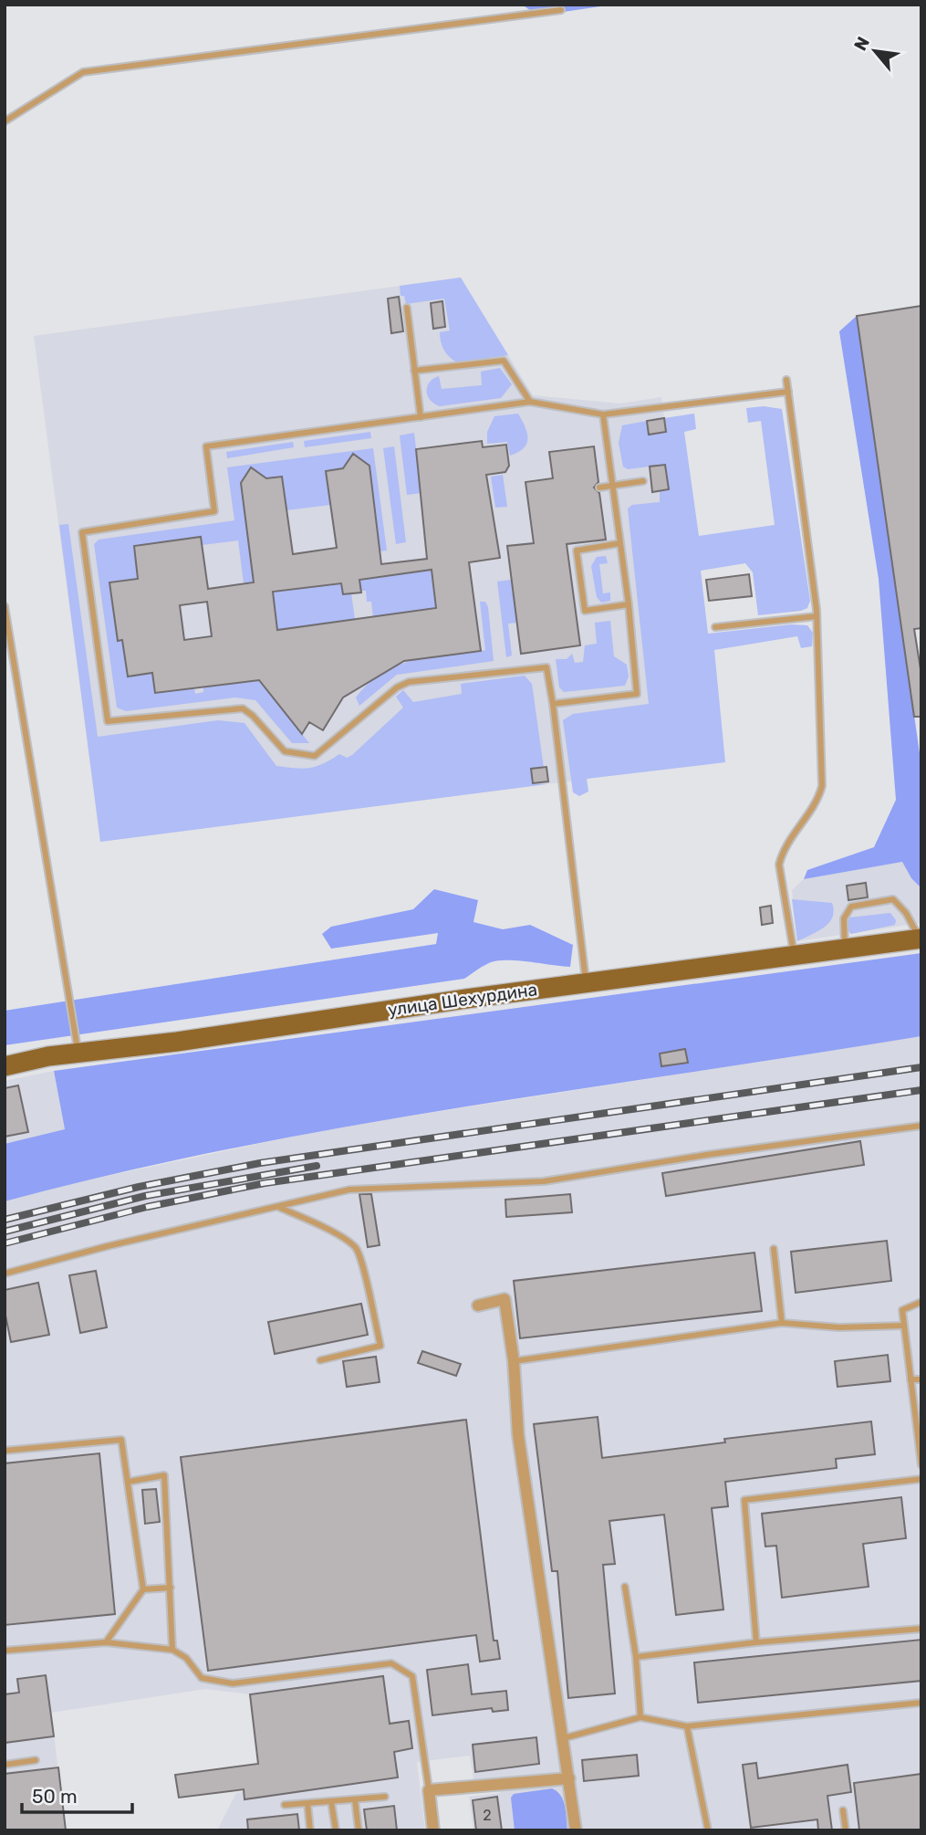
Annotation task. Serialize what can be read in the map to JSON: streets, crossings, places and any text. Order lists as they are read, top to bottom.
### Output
{
  "streets": {
    "main road": ["улица Шехурдина"]
  },
  "house_numbers": ["2"],
  "scale_bar": "50 m",
  "north": "top left"
}
